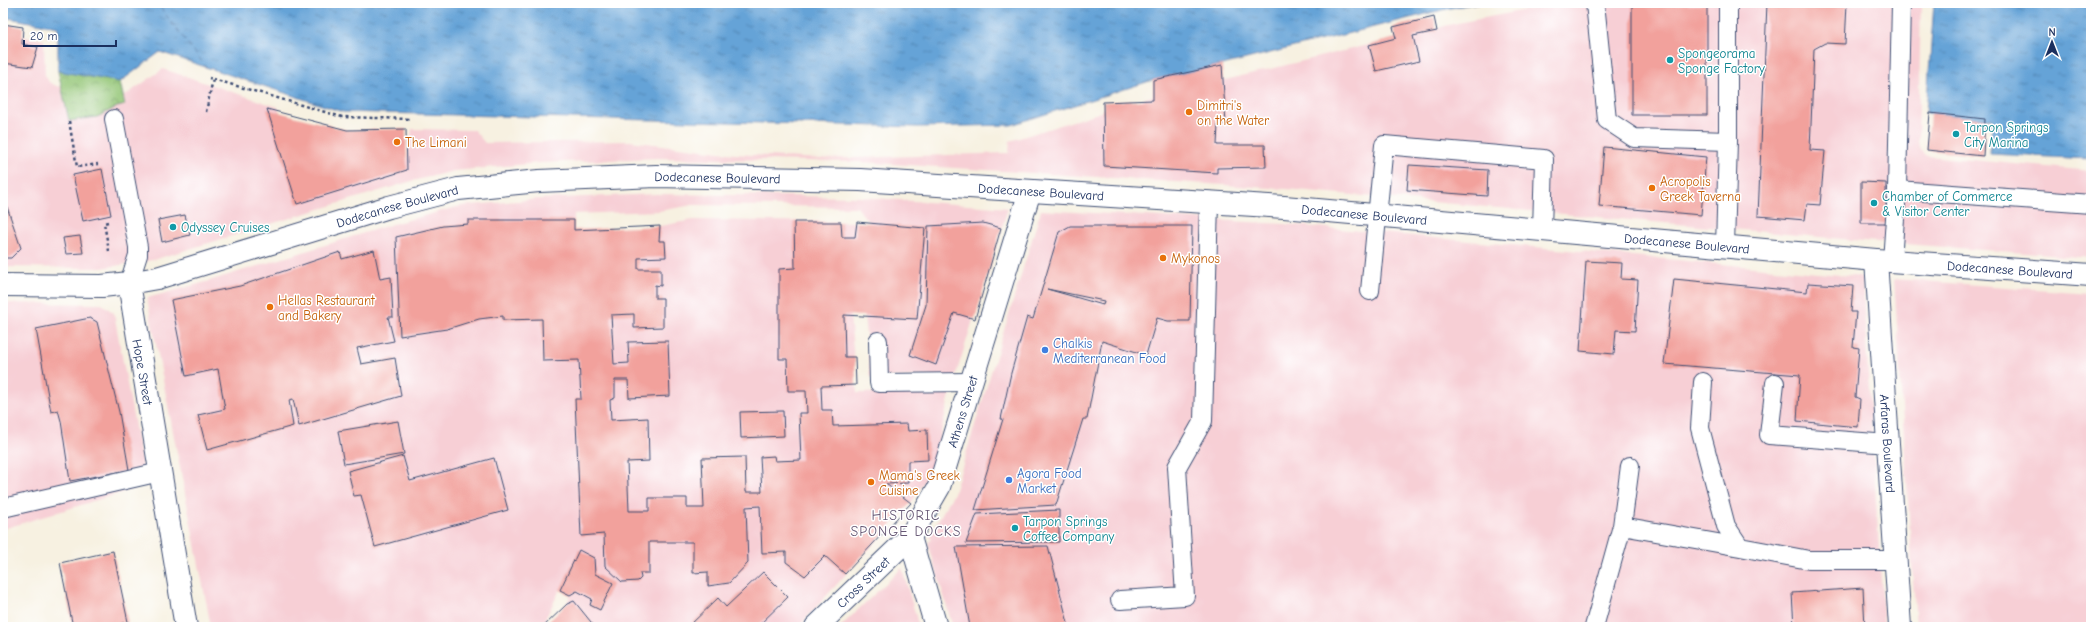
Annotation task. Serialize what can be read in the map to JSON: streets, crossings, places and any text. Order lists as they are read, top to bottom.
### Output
{
  "streets": {
    "street": [
      "Dodecanese Boulevard",
      "Hope Street",
      "Athens Street",
      "Arfaras Boulevard",
      "Cross Street"
    ]
  },
  "crossings": [
    ["Dodecanese Boulevard", "Hope Street"],
    ["Dodecanese Boulevard", "Athens Street"],
    ["Dodecanese Boulevard", "Arfaras Boulevard"],
    ["Athens Street", "Cross Street"]
  ],
  "districts": ["HISTORIC SPONGE DOCKS"],
  "places": [
    "Spongeorama Sponge Factory",
    "Dimitri's on the Water",
    "Tarpon Springs City Marina",
    "The Limani",
    "Acropolis Greek Taverna",
    "Chamber of Commerce & Visitor Center",
    "Odyssey Cruises",
    "Mykonos",
    "Hellas Restaurant and Bakery",
    "Chalkis Mediterranean Food",
    "Agora Food Market",
    "Mama's Greek Cuisine",
    "Tarpon Springs Coffee Company"
  ],
  "scale_bar": "20 m",
  "north": "top"
}
